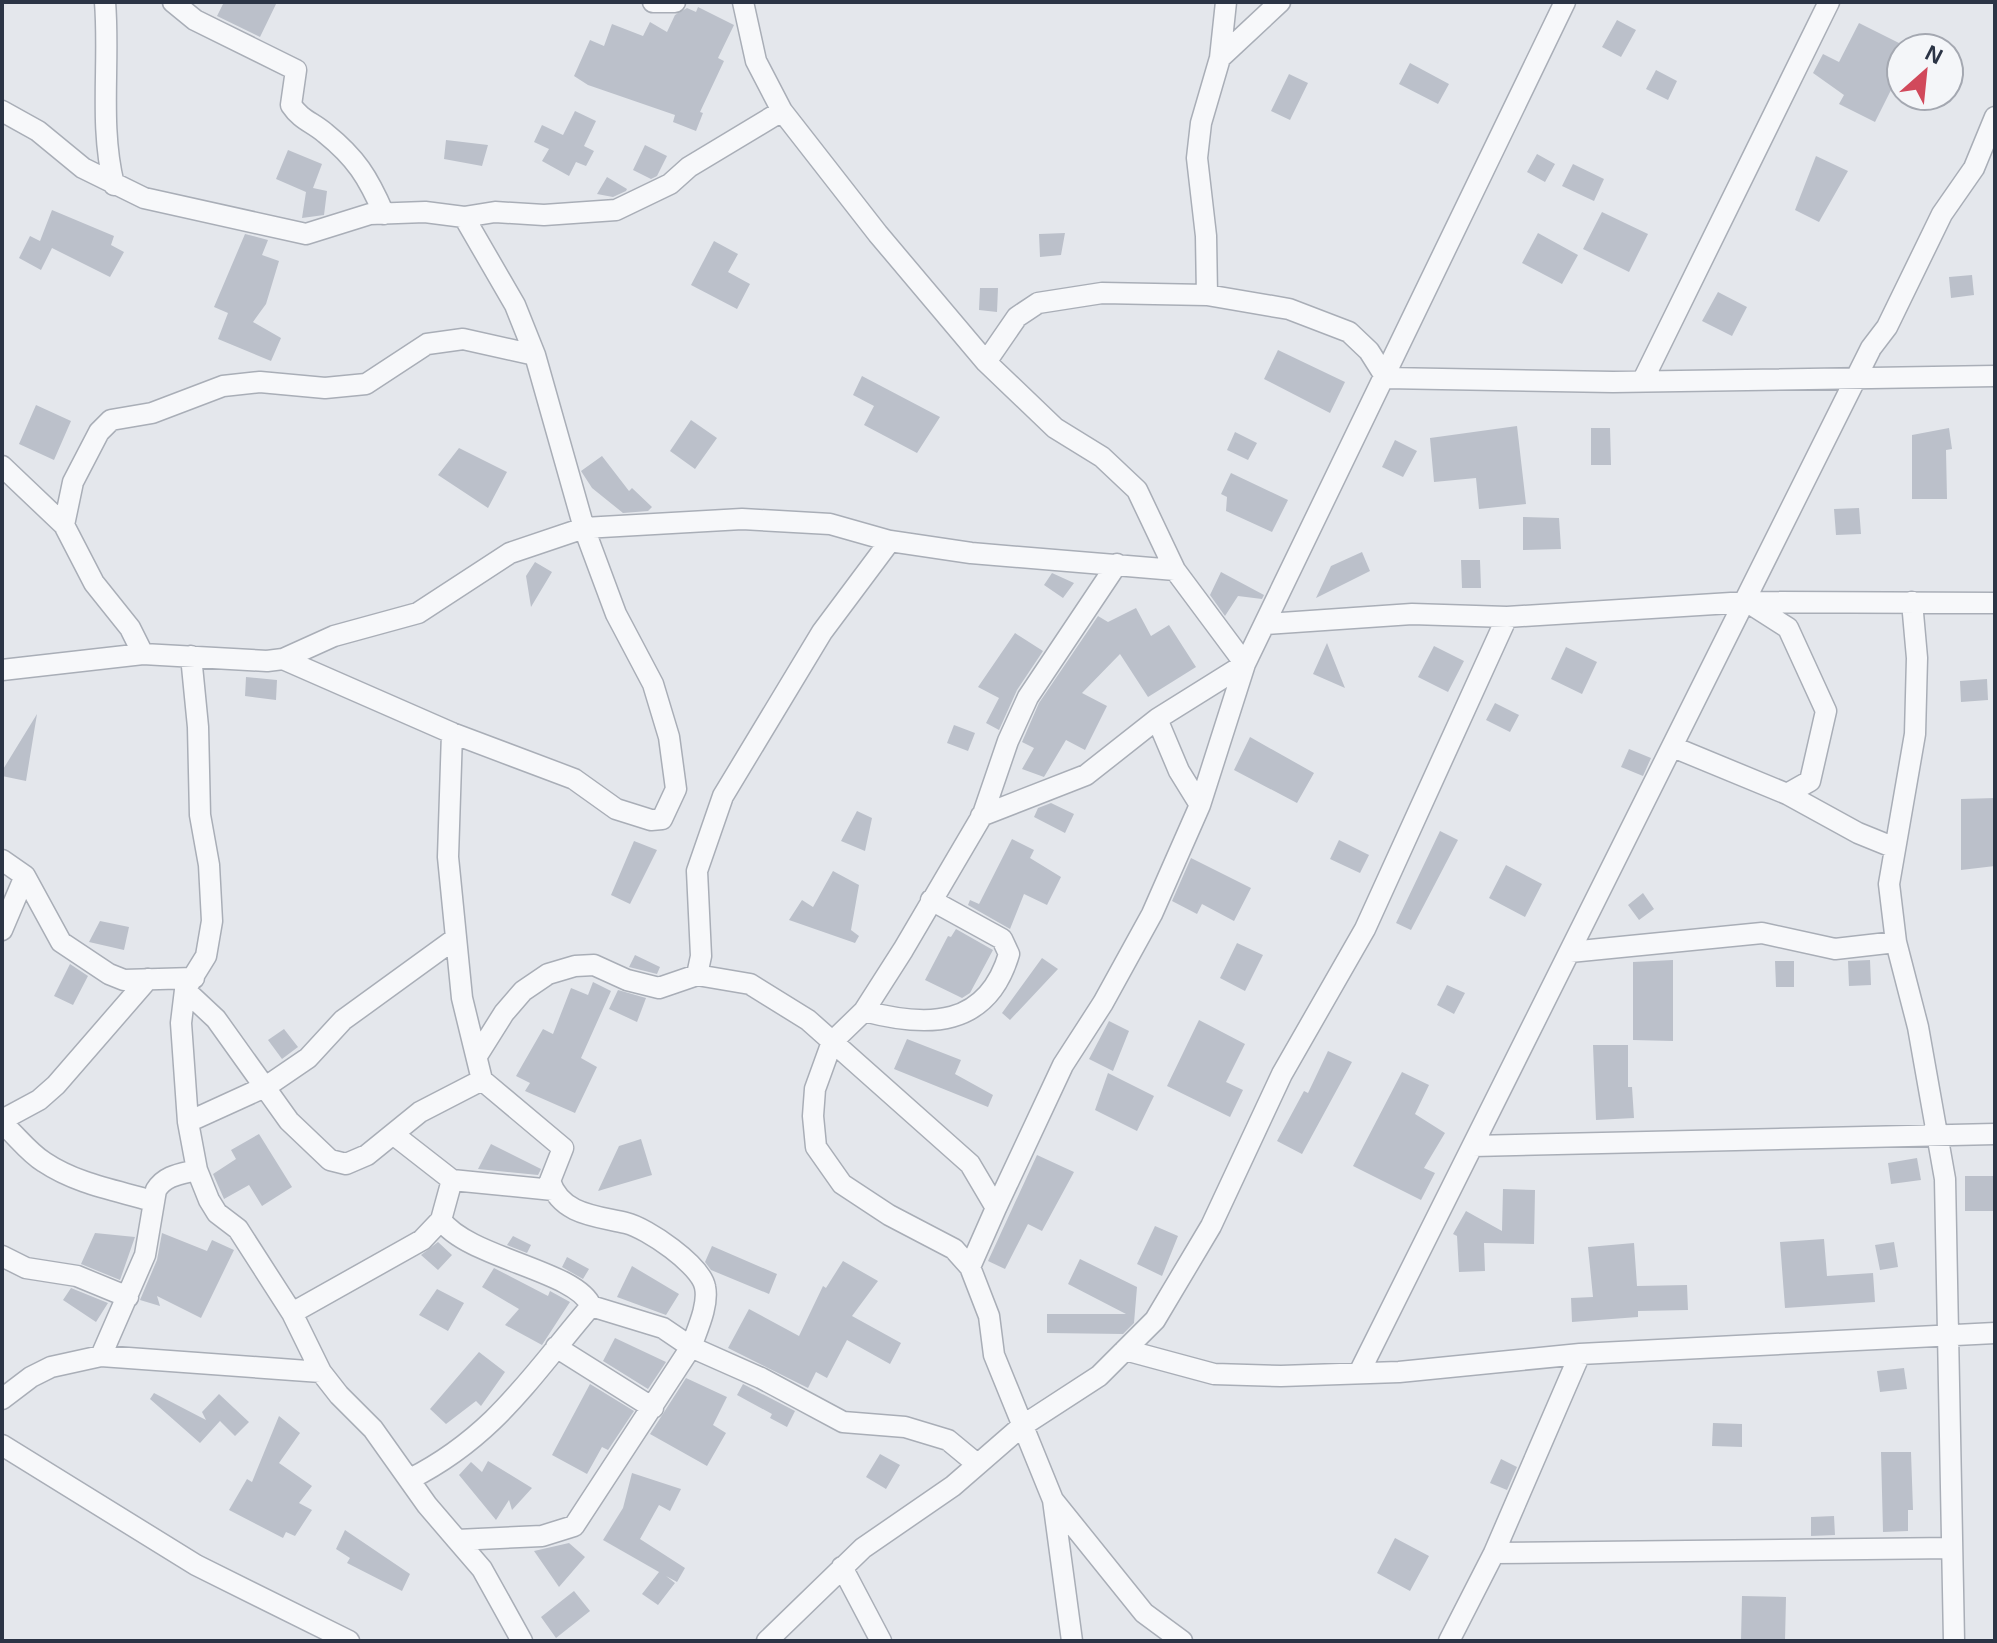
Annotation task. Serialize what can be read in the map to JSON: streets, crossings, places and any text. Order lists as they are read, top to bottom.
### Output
{
  "north": "top right"
}
